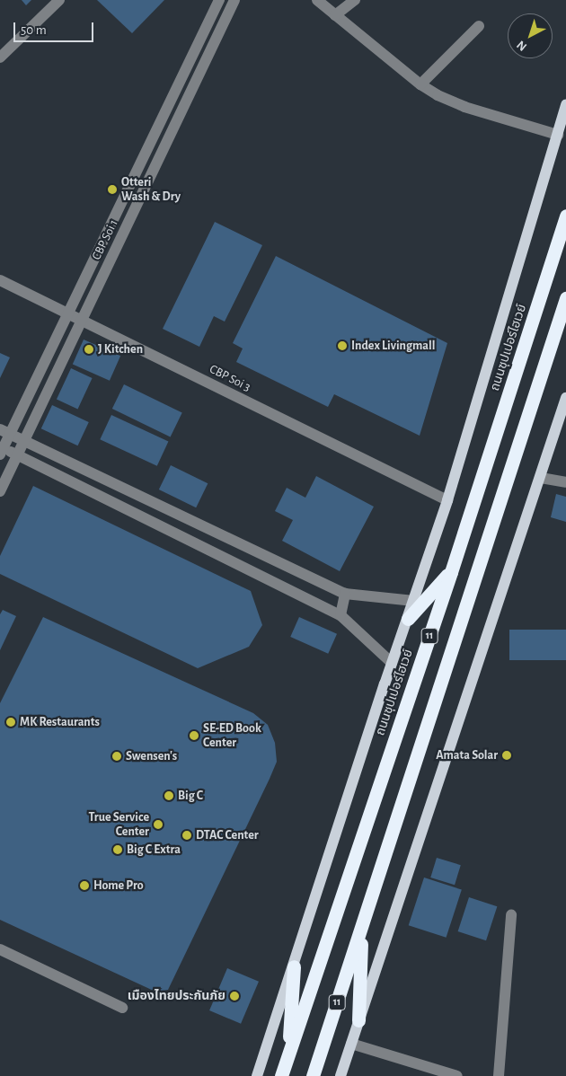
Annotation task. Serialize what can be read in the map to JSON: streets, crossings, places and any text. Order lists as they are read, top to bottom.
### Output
{
  "streets": {
    "highway": ["ถนนซุปเปอร์ไฮเวย์", "11"],
    "street": ["CBP Soi 1", "CBP Soi 3"]
  },
  "crossings": [
    ["CBP Soi 1", "CBP Soi 3"]
  ],
  "places": [
    "Otteri Wash & Dry",
    "Index Livingmall",
    "J Kitchen",
    "MK Restaurants",
    "SE-ED Book Center",
    "Amata Solar",
    "Swensen's",
    "Big C",
    "True Service Center",
    "DTAC Center",
    "Big C Extra",
    "Home Pro",
    "เมืองไทยประกันภัย"
  ],
  "scale_bar": "50 m",
  "north": "bottom left"
}
